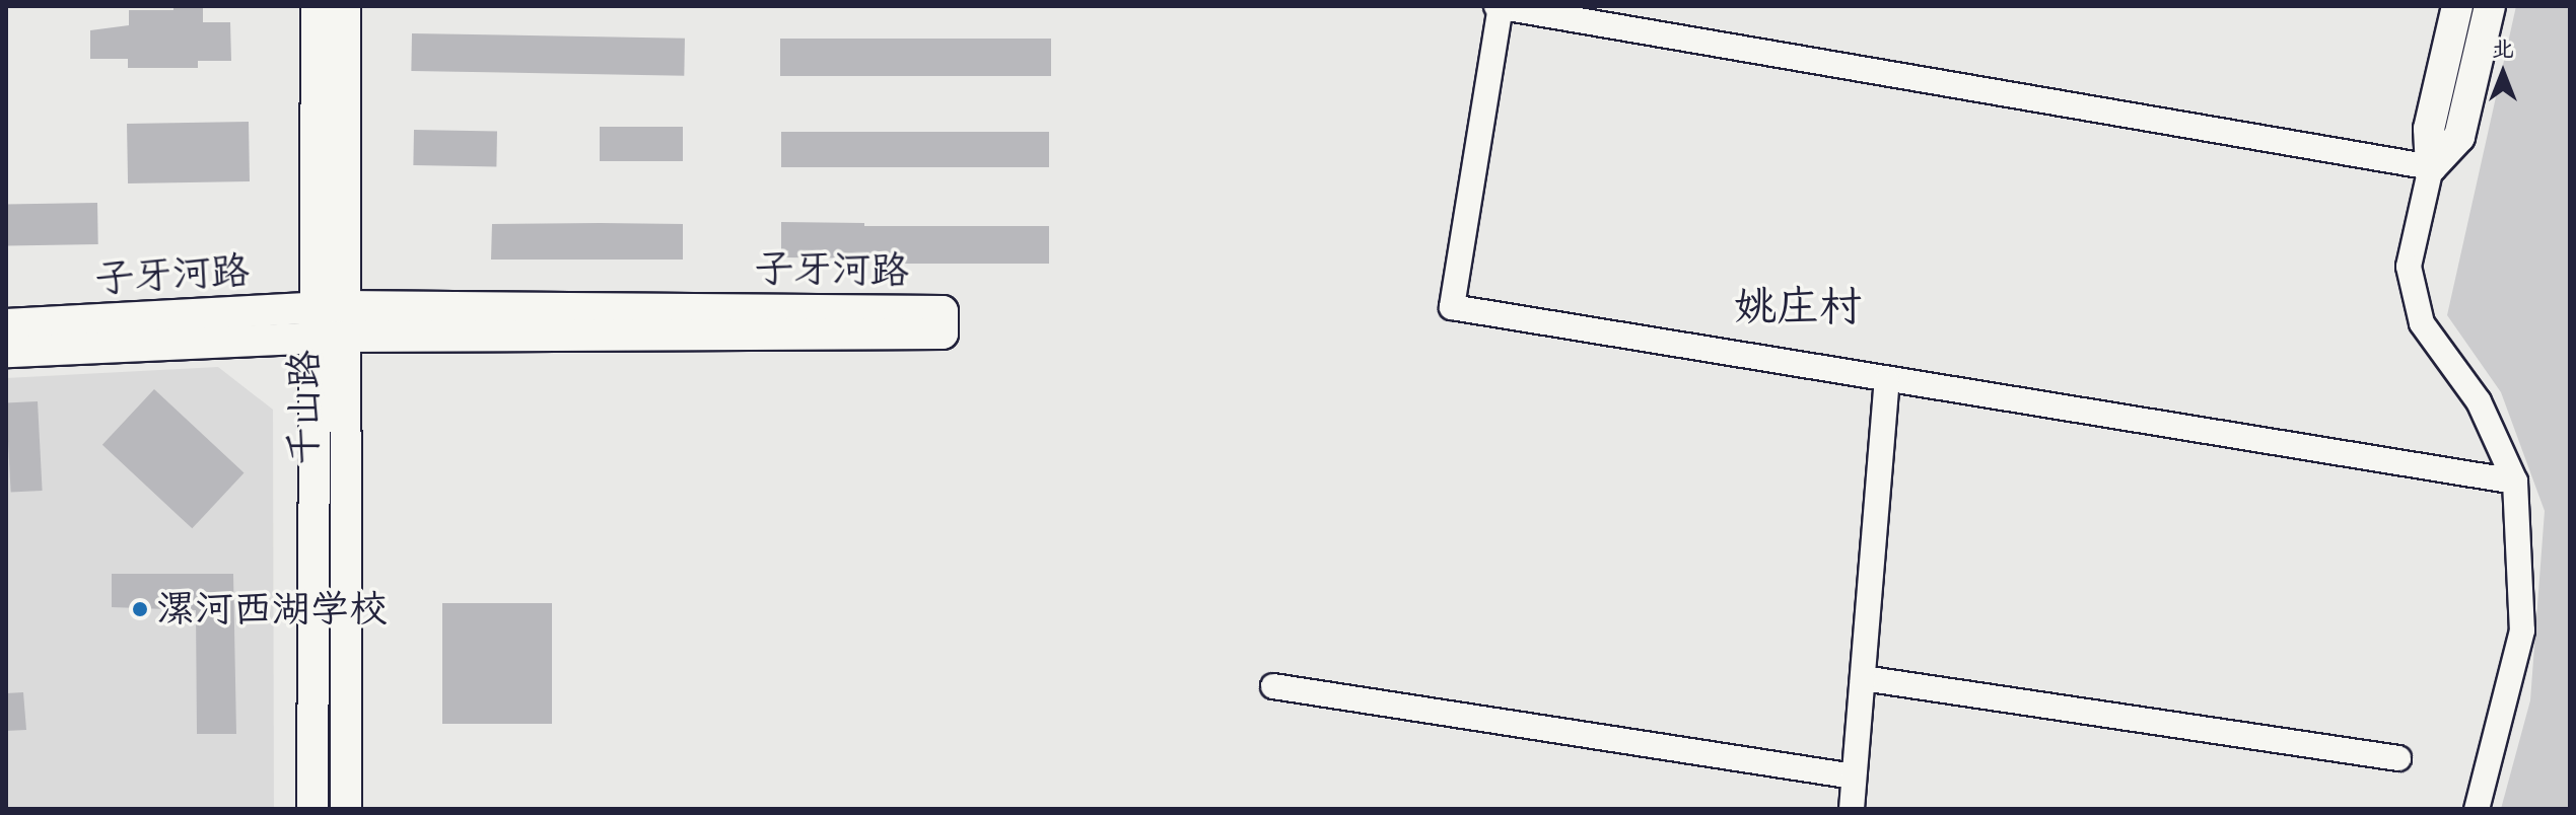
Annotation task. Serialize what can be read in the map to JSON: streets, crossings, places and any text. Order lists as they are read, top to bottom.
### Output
{
  "streets": {
    "street": ["子牙河路", "千山路"]
  },
  "crossings": [
    ["子牙河路", "千山路"]
  ],
  "districts": ["姚庄村"],
  "places": ["漯河西湖学校"],
  "north": "top"
}
